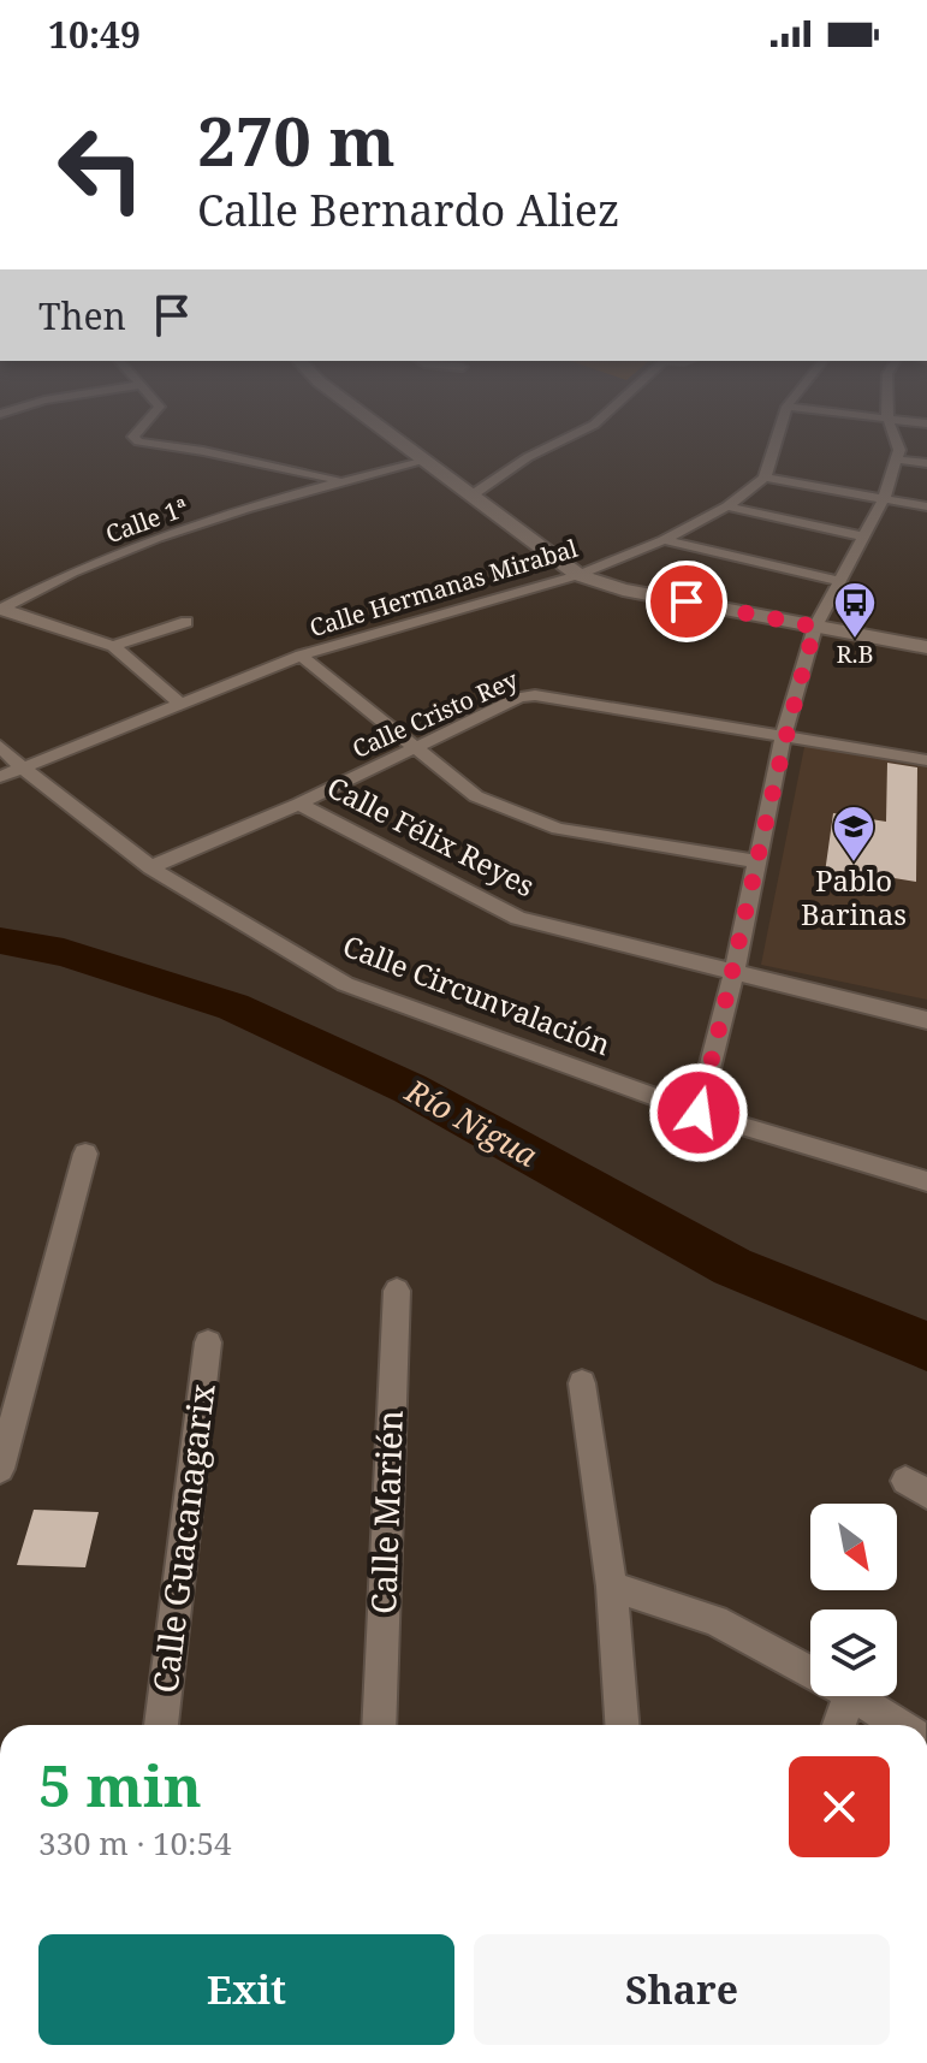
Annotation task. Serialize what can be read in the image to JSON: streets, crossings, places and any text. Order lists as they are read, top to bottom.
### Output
{
  "streets": {
    "street": [
      "Calle 1ª",
      "Calle Hermanas Mirabal",
      "Calle Cristo Rey",
      "Calle Félix Reyes",
      "Calle Circunvalación",
      "Calle Marién",
      "Calle Guacanagarix"
    ]
  },
  "crossings": [
    ["Calle Hermanas Mirabal", "Calle Circunvalación"],
    ["Calle Cristo Rey", "Calle Félix Reyes"],
    ["Calle Cristo Rey", "Calle Circunvalación"]
  ],
  "water": ["Río Nigua"],
  "places": {
    "bus stop": ["R.B"],
    "school or university": ["Pablo Barinas"]
  },
  "north": "bottom right",
  "page": {
    "status": "10:49",
    "turn": ["270 m", "Calle Bernardo Aliez"],
    "then": "Then",
    "heading": ["5 min", "330 m · 10:54"],
    "buttons": ["Exit", "Share"]
  }
}
